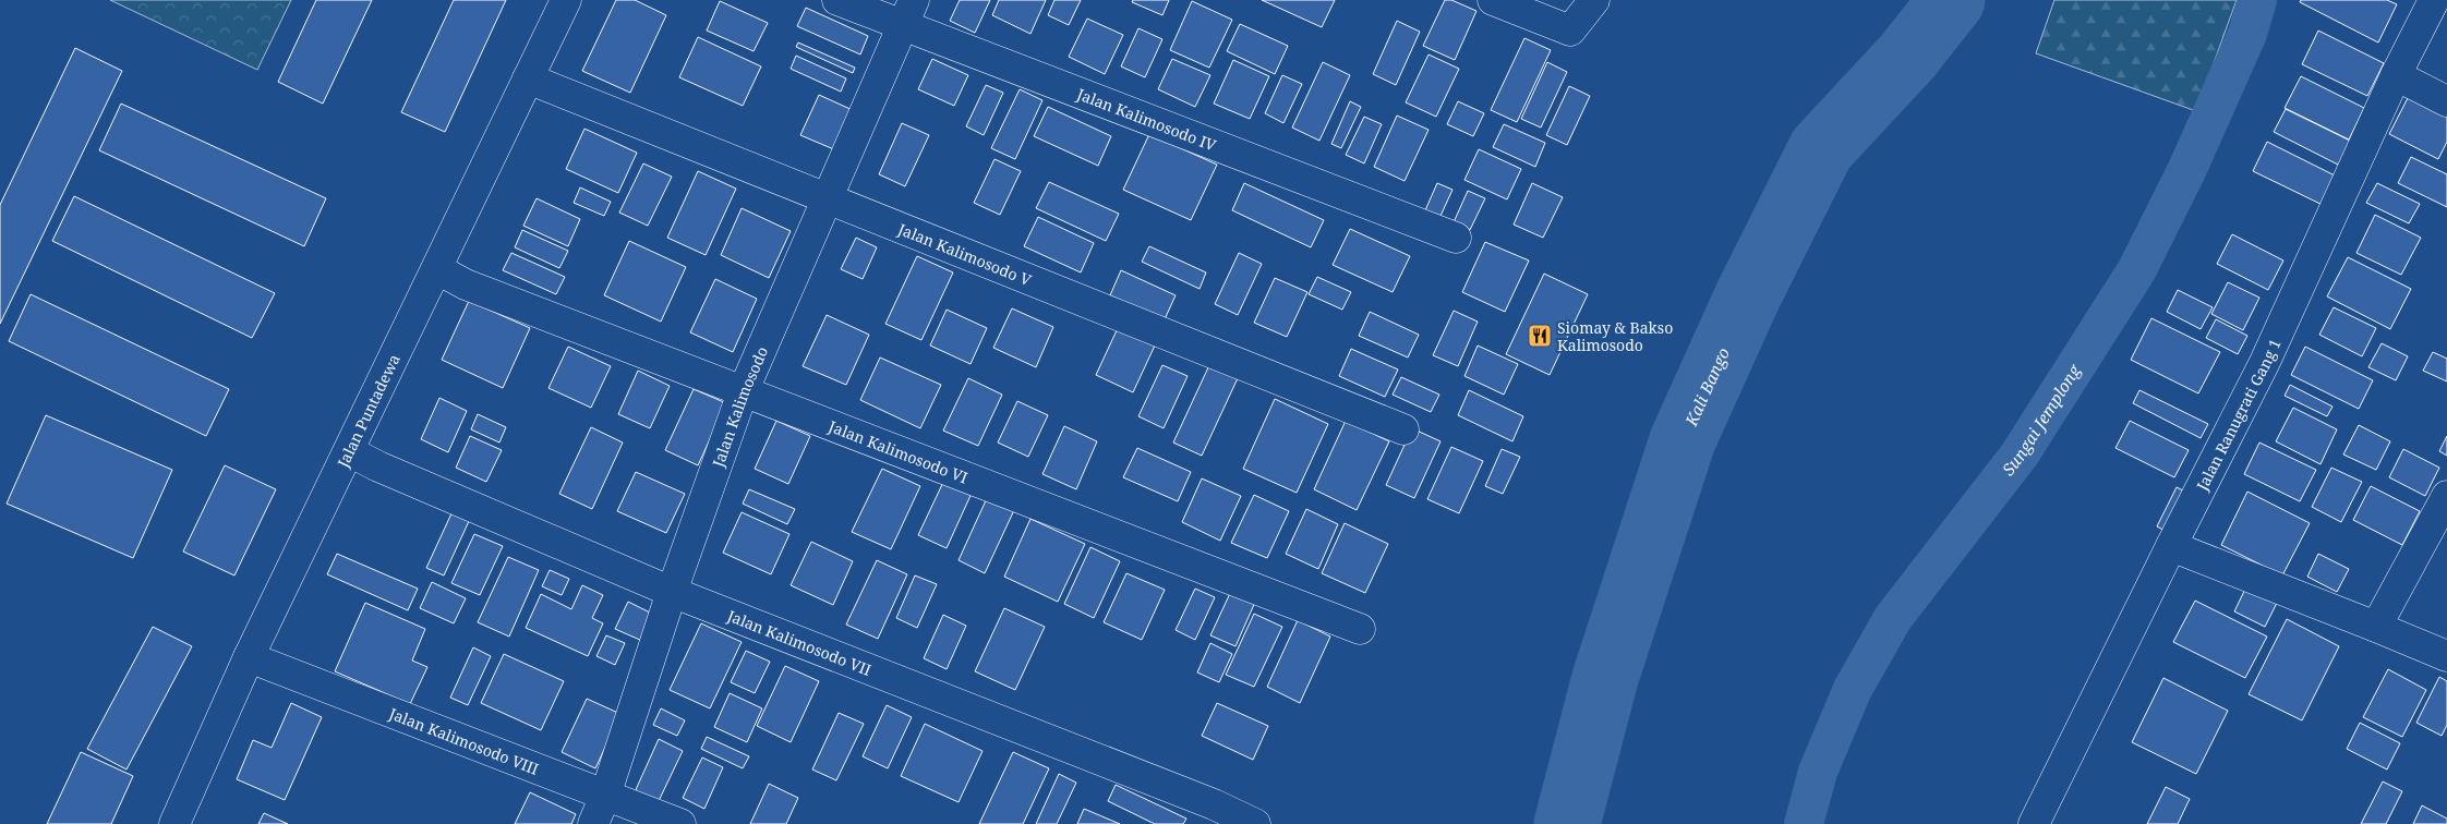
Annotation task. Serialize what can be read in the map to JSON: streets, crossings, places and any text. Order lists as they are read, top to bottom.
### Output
{
  "streets": {
    "street": [
      "Jalan Kalimosodo IV",
      "Jalan Kalimosodo V",
      "Jalan Kalimosodo",
      "Jalan Puntadewa",
      "Jalan Ranugrati Gang 1",
      "Jalan Kalimosodo VI",
      "Jalan Kalimosodo VII",
      "Jalan Kalimosodo VIII"
    ]
  },
  "crossings": [
    ["Jalan Kalimosodo IV", "Jalan Kalimosodo"],
    ["Jalan Kalimosodo V", "Jalan Kalimosodo"],
    ["Jalan Kalimosodo V", "Jalan Puntadewa"],
    ["Jalan Kalimosodo", "Jalan Kalimosodo VI"],
    ["Jalan Kalimosodo", "Jalan Kalimosodo VII"],
    ["Jalan Kalimosodo", "Jalan Kalimosodo VIII"],
    ["Jalan Puntadewa", "Jalan Kalimosodo VI"],
    ["Jalan Puntadewa", "Jalan Kalimosodo VII"],
    ["Jalan Puntadewa", "Jalan Kalimosodo VIII"]
  ],
  "water": ["Kali Bango", "Sungai Jemplong"],
  "places": {
    "restaurant": ["Siomay & Bakso Kalimosodo"]
  }
}
